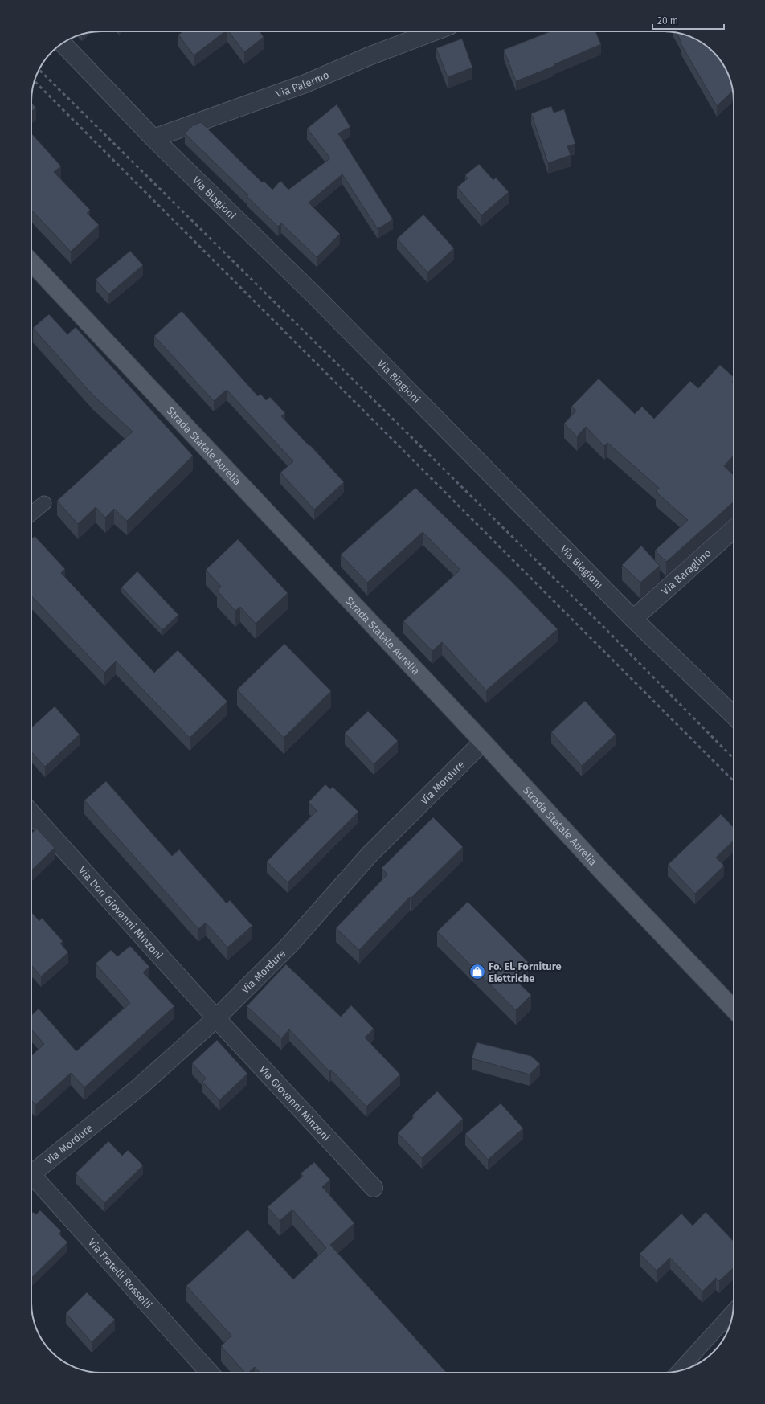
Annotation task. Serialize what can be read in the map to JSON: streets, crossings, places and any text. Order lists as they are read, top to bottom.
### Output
{
  "streets": {
    "main road": ["Strada Statale Aurelia"],
    "street": [
      "Via Palermo",
      "Via Biagioni",
      "Via Baraglino",
      "Via Mordure",
      "Via Don Giovanni Minzoni",
      "Via Giovanni Minzoni",
      "Via Fratelli Rosselli"
    ]
  },
  "crossings": [
    ["Via Palermo", "Via Biagioni"],
    ["Via Biagioni", "Via Baraglino"],
    ["Strada Statale Aurelia", "Via Mordure"],
    ["Via Mordure", "Via Don Giovanni Minzoni"],
    ["Via Mordure", "Via Giovanni Minzoni"],
    ["Via Don Giovanni Minzoni", "Via Giovanni Minzoni"]
  ],
  "places": {
    "shop": ["Fo. El. Forniture Elettriche"]
  },
  "scale_bar": "20 m"
}
